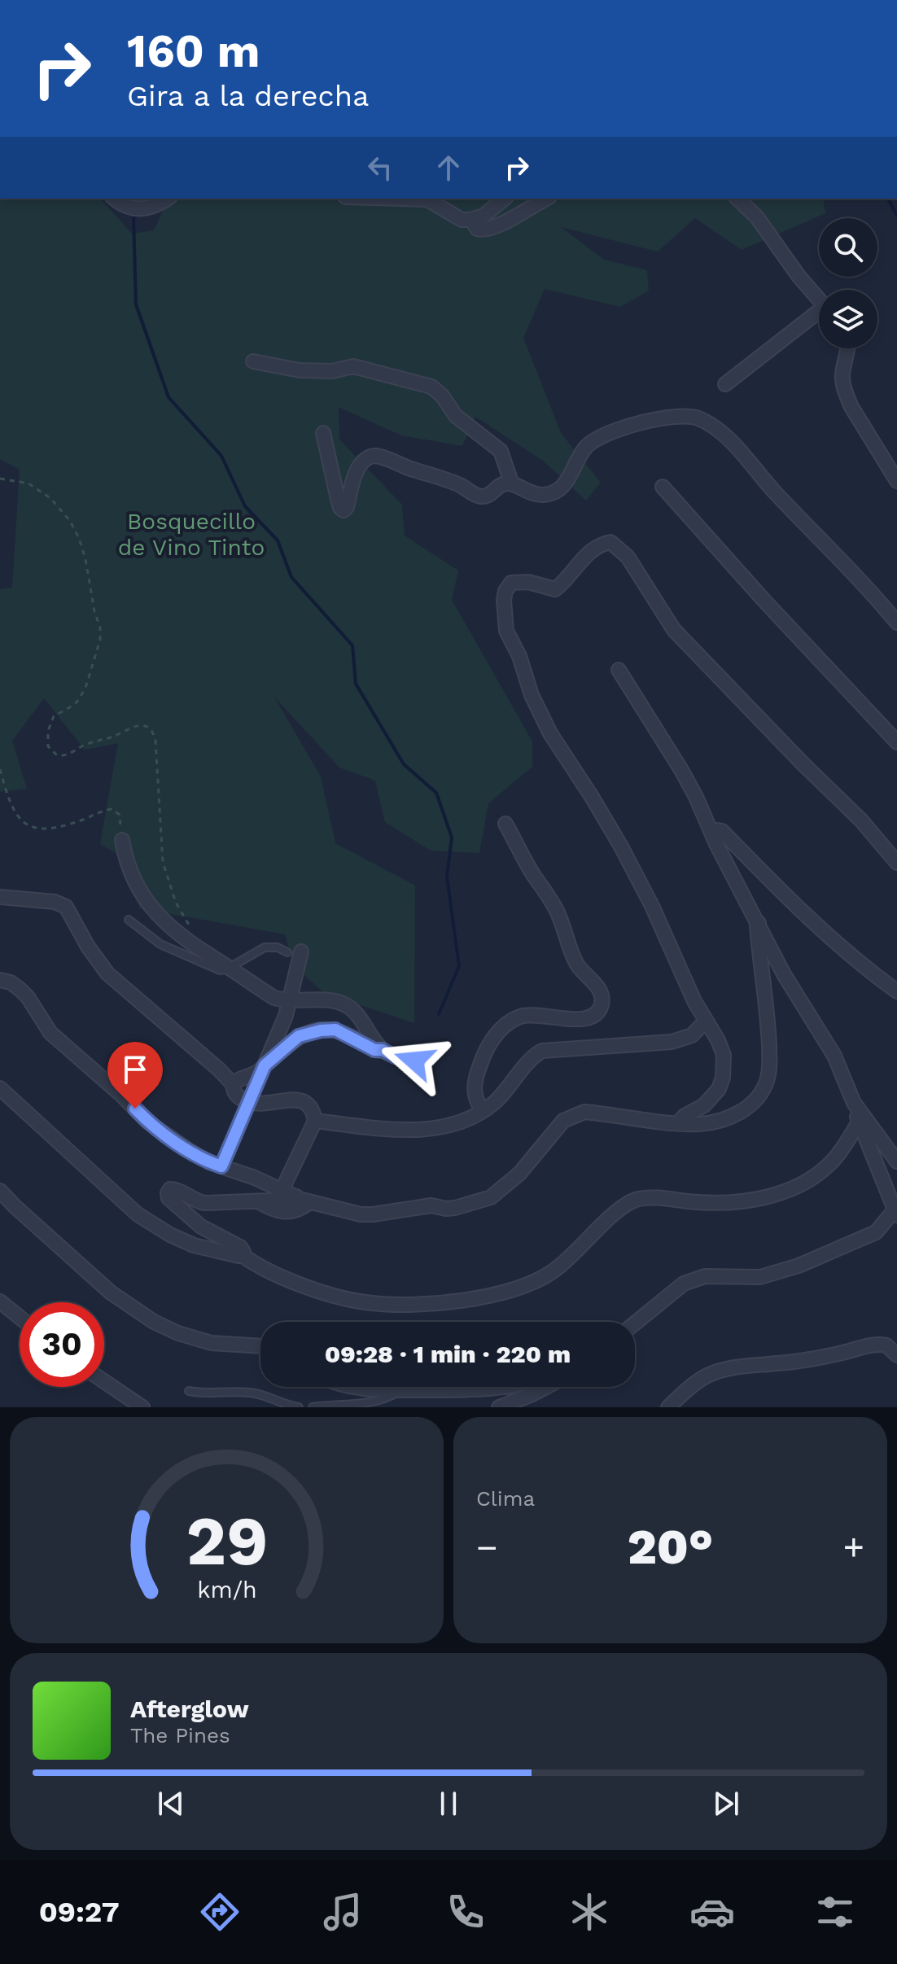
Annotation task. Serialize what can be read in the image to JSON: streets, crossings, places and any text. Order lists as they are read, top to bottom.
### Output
{
  "parks": ["Bosquecillo de Vino Tinto"],
  "page": {
    "turn": ["160 m", "Gira a la derecha"],
    "limit": "30",
    "trip": "09:28 · 1 min · 220 m",
    "tile": "Clima",
    "heat": ["−", "20°", "+"],
    "song": ["Afterglow", "The Pines"],
    "tabs": "09:27",
    "gauge": ["29", "km/h"]
  }
}
